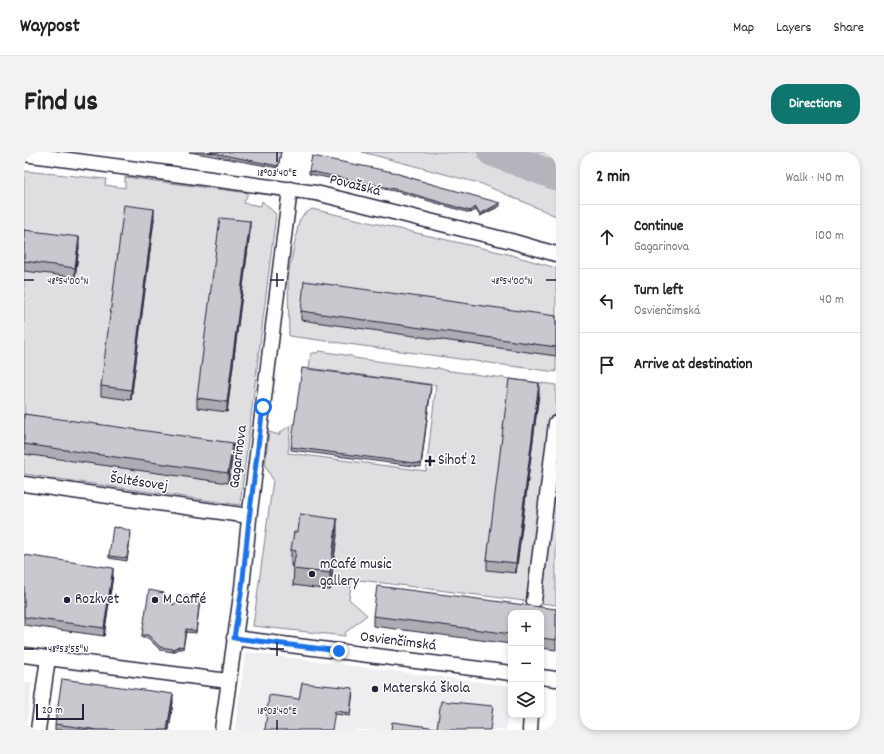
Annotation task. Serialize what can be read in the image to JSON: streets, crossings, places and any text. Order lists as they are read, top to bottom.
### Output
{
  "streets": {
    "street": [
      "Považská",
      "Gagarinova",
      "Šoltésovej",
      "Osvienčimská"
    ]
  },
  "crossings": [
    ["Považská", "Gagarinova"],
    ["Gagarinova", "Šoltésovej"],
    ["Gagarinova", "Osvienčimská"]
  ],
  "places": {
    "health": ["Sihoť 2"],
    "other": [
      "mCafé music gallery",
      "Rozkvet",
      "M Caffé",
      "Materská škola"
    ]
  },
  "scale_bar": "20 m",
  "page": {
    "header": "Waypost",
    "nav": ["Map", "Layers", "Share"],
    "title": "Find us",
    "buttons": "Directions",
    "heading": ["2 min", "Walk · 140 m"],
    "list": [
      ["Continue", "Gagarinova", "100 m"],
      ["Turn left", "Osvienčimská", "40 m"],
      "Arrive at destination"
    ],
    "map_buttons": ["+", "−"],
    "scale": "20 m"
  },
  "coordinates": ["18°03'40\"E", "48°54'00\"N", "48°53'55\"N"]
}
